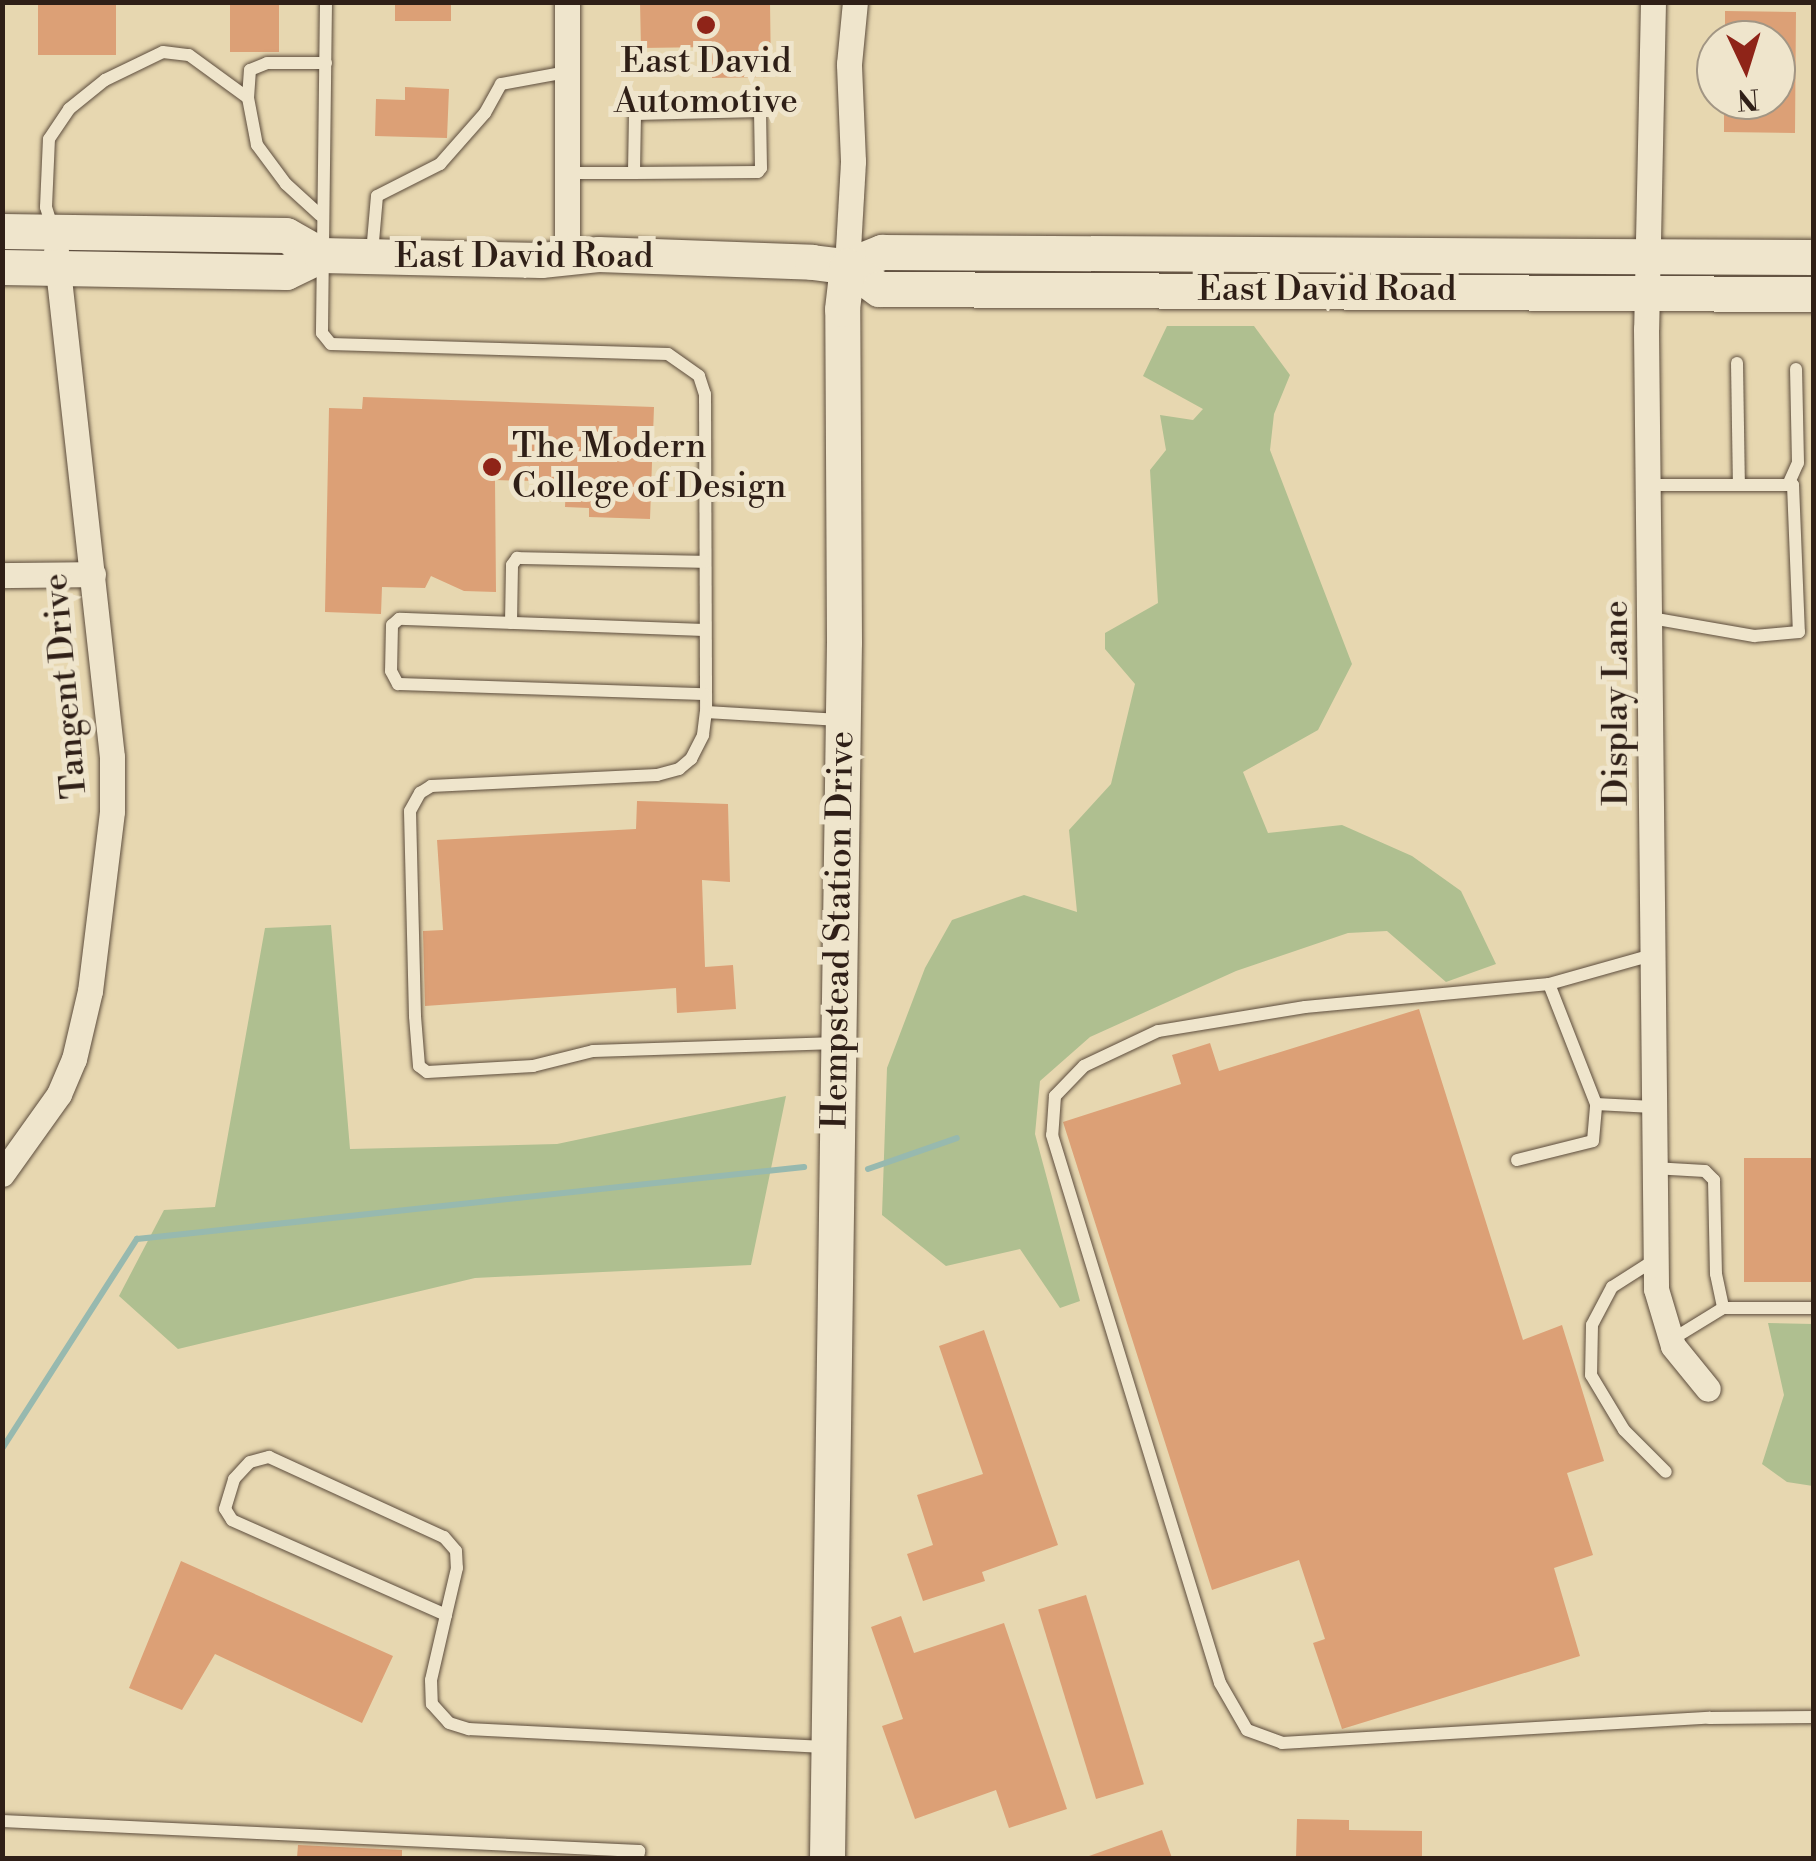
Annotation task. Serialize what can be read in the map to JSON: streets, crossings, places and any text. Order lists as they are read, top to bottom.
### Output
{
  "streets": {
    "street": [
      "East David Road",
      "Tangent Drive",
      "Display Lane",
      "Hempstead Station Drive"
    ]
  },
  "crossings": [
    ["East David Road", "Tangent Drive"],
    ["East David Road", "Display Lane"],
    ["East David Road", "Hempstead Station Drive"]
  ],
  "places": ["East David Automotive", "The Modern College of Design"],
  "north": "bottom"
}
